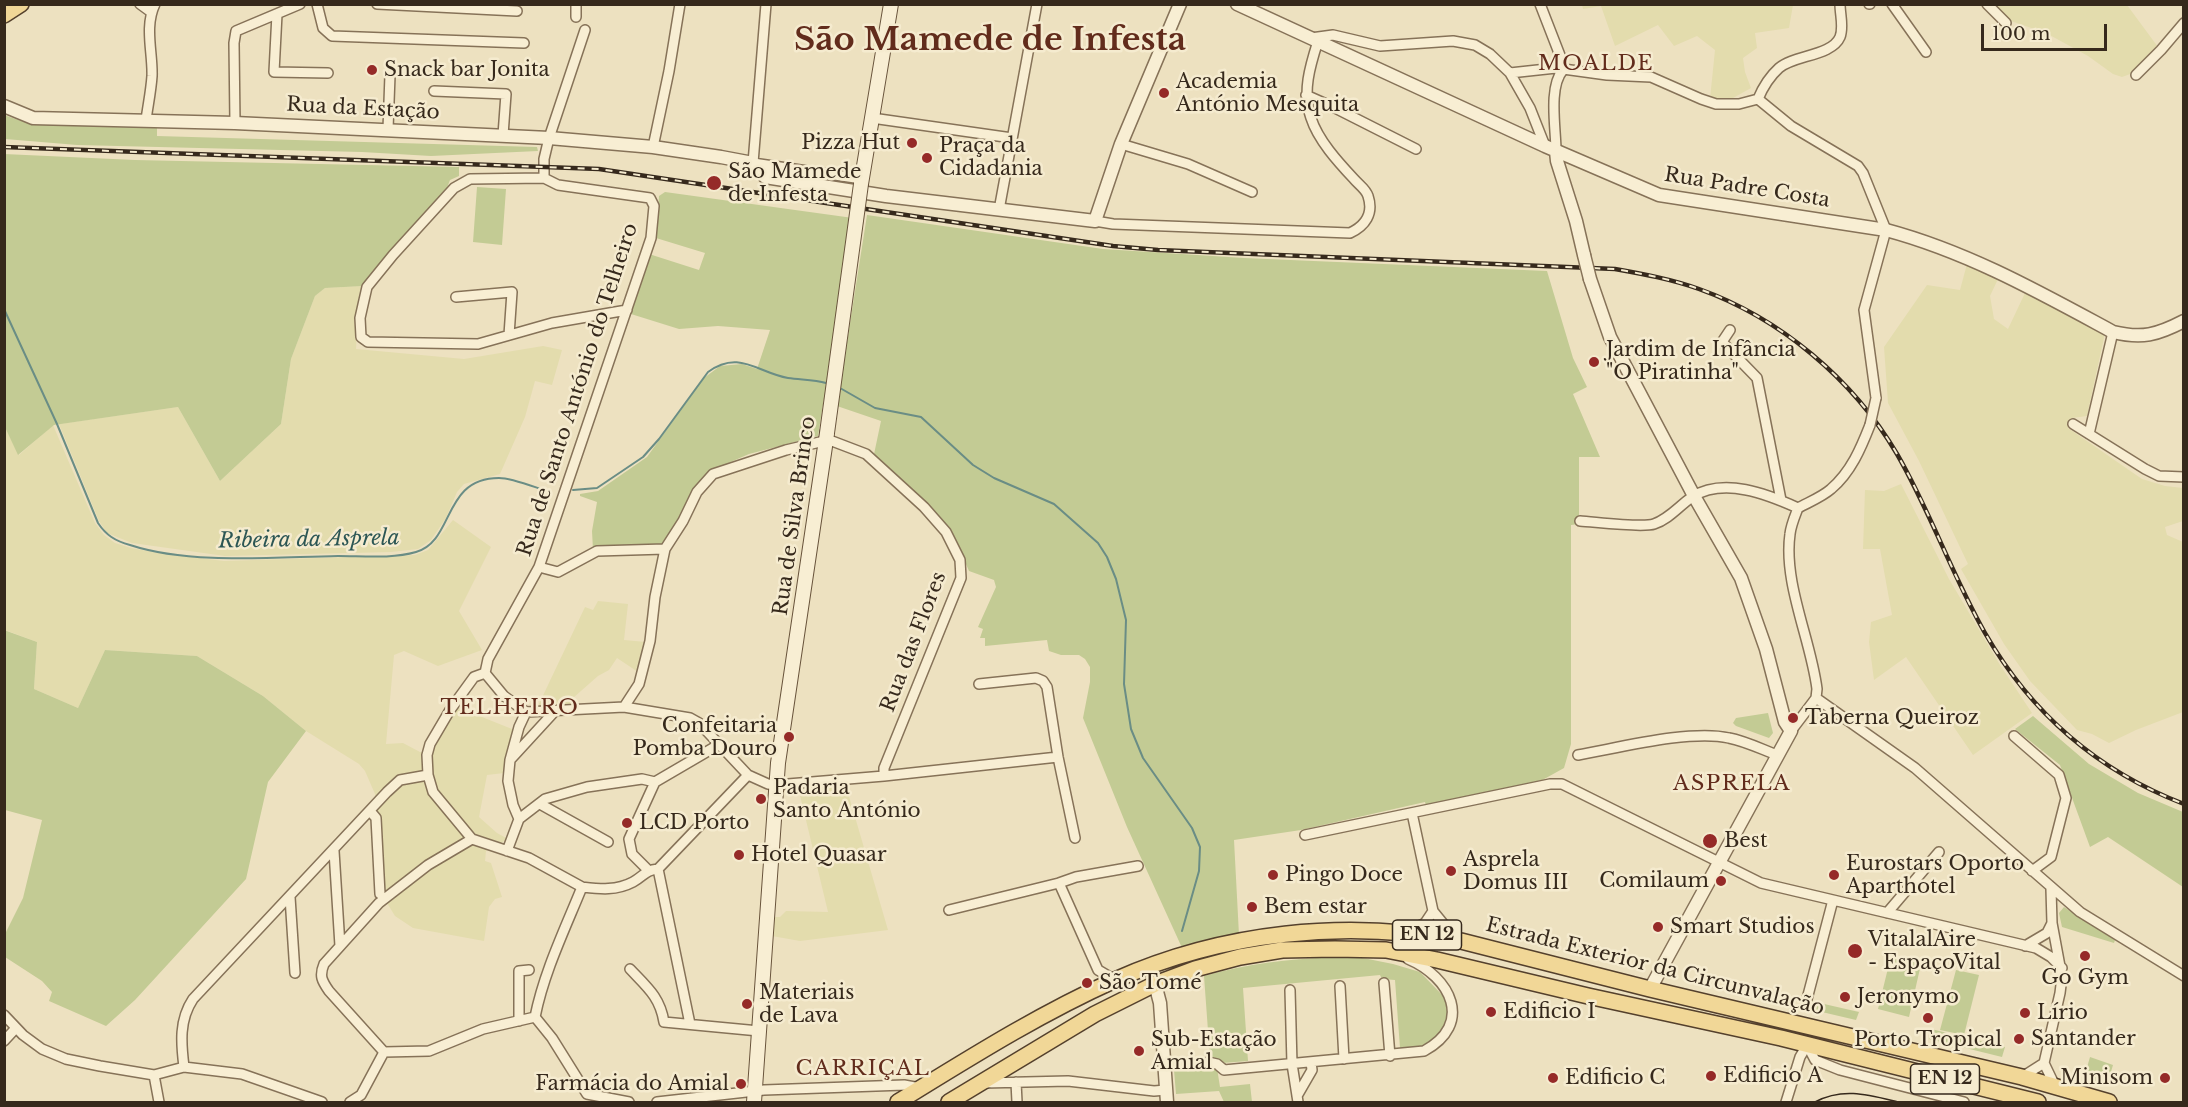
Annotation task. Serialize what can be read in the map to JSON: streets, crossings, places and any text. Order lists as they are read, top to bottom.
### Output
{
  "streets": {
    "main road": ["Rua de Silva Brinco", "EN 12", "Estrada Exterior da Circunvalação"],
    "street": [
      "Rua da Estação",
      "Rua Padre Costa",
      "Rua de Santo António do Telheiro",
      "Rua das Flores"
    ]
  },
  "crossings": [
    ["Rua da Estação", "Rua de Silva Brinco"],
    ["Rua de Silva Brinco", "Rua das Flores"],
    ["EN 12", "Estrada Exterior da Circunvalação"]
  ],
  "districts": [
    "São Mamede de Infesta",
    "MOALDE",
    "TELHEIRO",
    "ASPRELA",
    "CARRIÇAL"
  ],
  "water": ["Ribeira da Asprela"],
  "places": [
    "Snack bar Jonita",
    "Academia António Mesquita",
    "Pizza Hut",
    "Praça da Cidadania",
    "São Mamede de Infesta",
    "Jardim de Infância \"O Piratinha\"",
    "Taberna Queiroz",
    "Confeitaria Pomba Douro",
    "Padaria Santo António",
    "LCD Porto",
    "Best",
    "Hotel Quasar",
    "Asprela Domus III",
    "Pingo Doce",
    "Eurostars Oporto Aparthotel",
    "Comilaum",
    "Bem estar",
    "Smart Studios",
    "VitalalAire - EspaçoVital",
    "Go Gym",
    "São Tomé",
    "Jeronymo",
    "Materiais de Lava",
    "Edificio I",
    "Lírio",
    "Porto Tropical",
    "Santander",
    "Sub-Estação Amial",
    "Edificio A",
    "Edificio C",
    "Minisom",
    "Farmácia do Amial"
  ],
  "scale_bar": "100 m"
}
